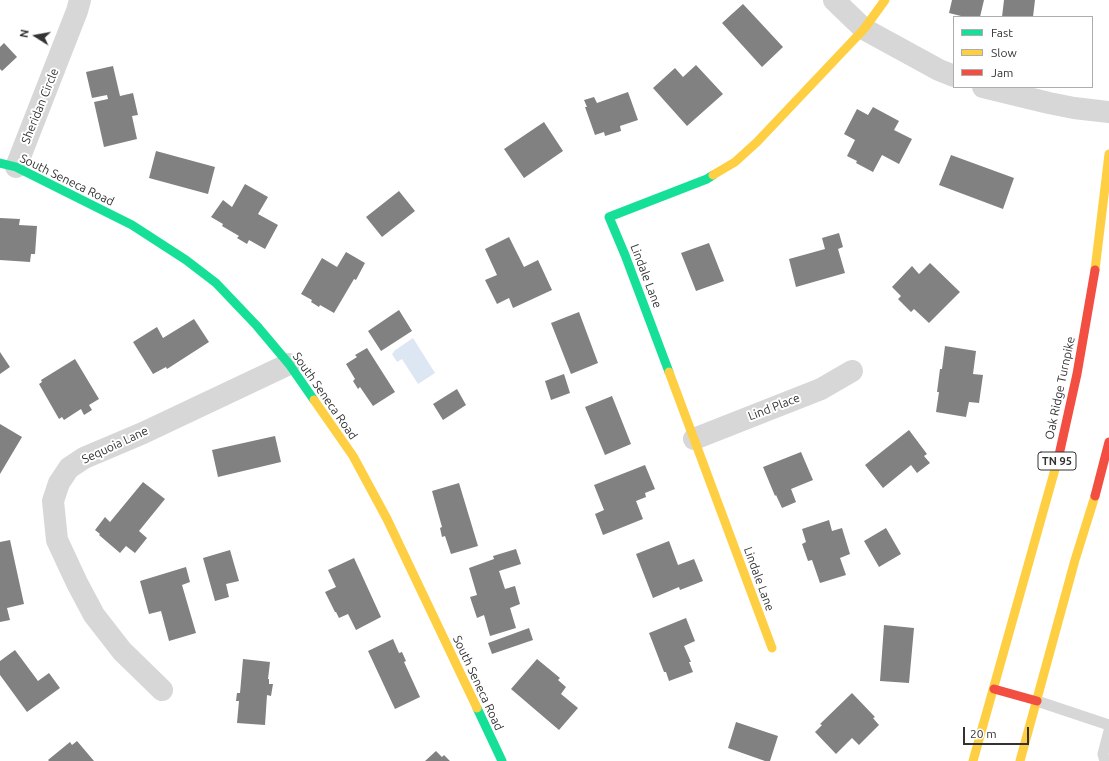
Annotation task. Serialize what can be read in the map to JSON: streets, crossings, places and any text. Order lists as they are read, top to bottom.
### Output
{
  "streets": {
    "main road": [
      "South Seneca Road",
      "Lindale Lane",
      "Oak Ridge Turnpike",
      "TN 95"
    ],
    "street": ["Sheridan Circle", "Lind Place", "Sequoia Lane"]
  },
  "crossings": [
    ["Sheridan Circle", "South Seneca Road"],
    ["South Seneca Road", "Sequoia Lane"],
    ["Lindale Lane", "Lind Place"]
  ],
  "legend": ["Fast", "Slow", "Jam"],
  "scale_bar": "20 m",
  "north": "left"
}
